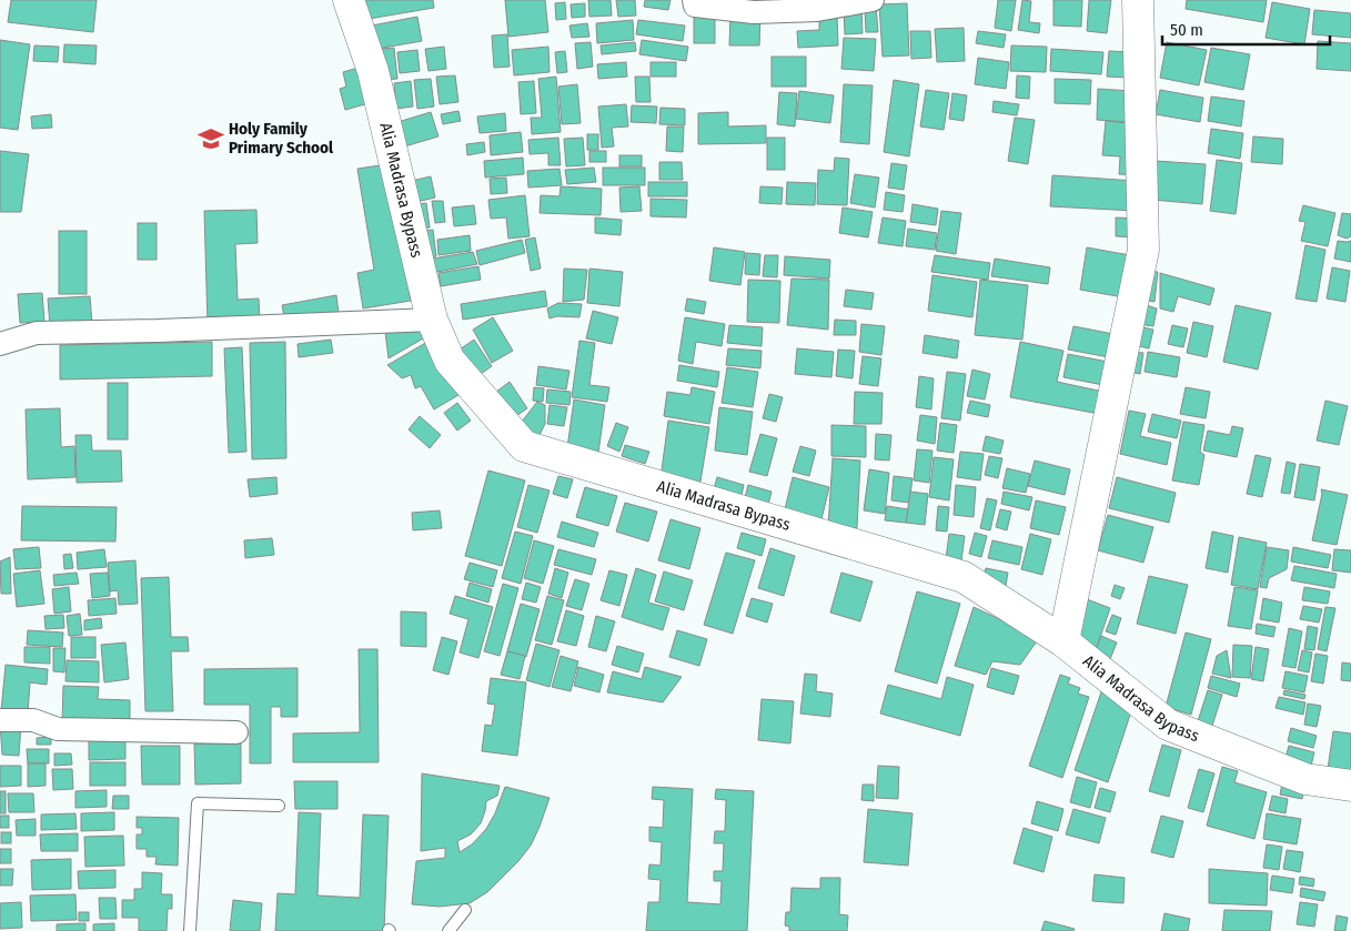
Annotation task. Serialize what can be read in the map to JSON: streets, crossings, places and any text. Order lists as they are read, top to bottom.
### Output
{
  "streets": {
    "street": ["Alia Madrasa Bypass"]
  },
  "places": {
    "school or university": ["Holy Family Primary School"]
  },
  "scale_bar": "50 m"
}
